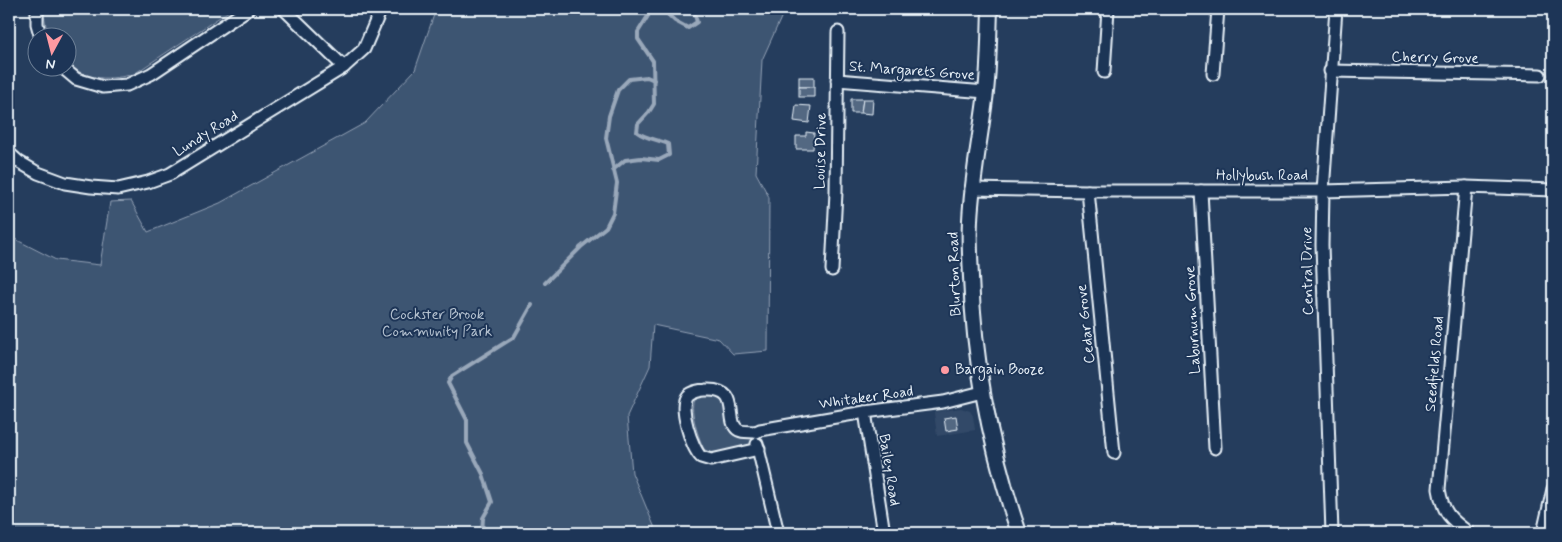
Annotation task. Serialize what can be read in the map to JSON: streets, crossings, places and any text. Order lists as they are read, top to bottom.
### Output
{
  "streets": {
    "street": [
      "Cherry Grove",
      "St. Margarets Grove",
      "Lundy Road",
      "Louise Drive",
      "Hollybush Road",
      "Central Drive",
      "Blurton Road",
      "Laburnum Grove",
      "Cedar Grove",
      "Seedfields Road",
      "Whitaker Road",
      "Bailey Road"
    ]
  },
  "crossings": [
    ["Cherry Grove", "Central Drive"],
    ["St. Margarets Grove", "Louise Drive"],
    ["St. Margarets Grove", "Blurton Road"],
    ["Hollybush Road", "Central Drive"],
    ["Hollybush Road", "Blurton Road"],
    ["Hollybush Road", "Laburnum Grove"],
    ["Hollybush Road", "Cedar Grove"],
    ["Hollybush Road", "Seedfields Road"],
    ["Blurton Road", "Whitaker Road"],
    ["Whitaker Road", "Bailey Road"]
  ],
  "parks": ["Cockster Brook Community Park"],
  "places": ["Bargain Booze"],
  "north": "bottom"
}
